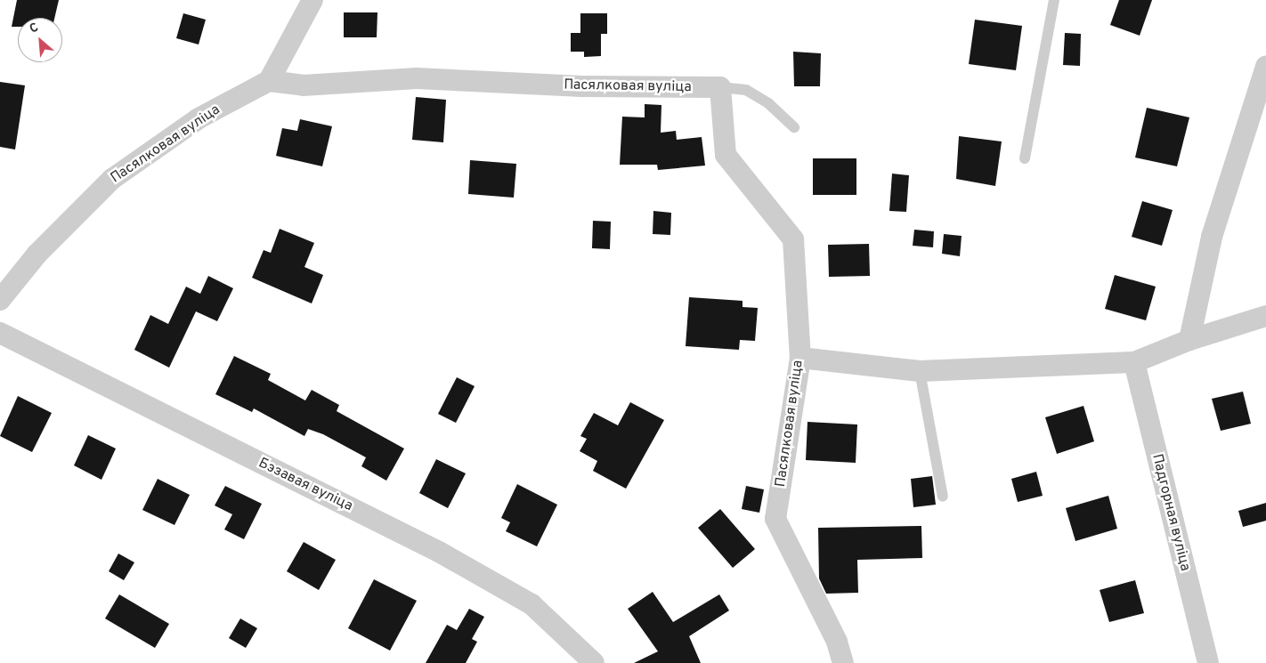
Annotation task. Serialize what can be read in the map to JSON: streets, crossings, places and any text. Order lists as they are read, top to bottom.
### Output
{
  "streets": {
    "street": ["Пасялковая вуліца", "Бэзавая вуліца", "Падгорная вуліца"]
  },
  "north": "top left"
}
